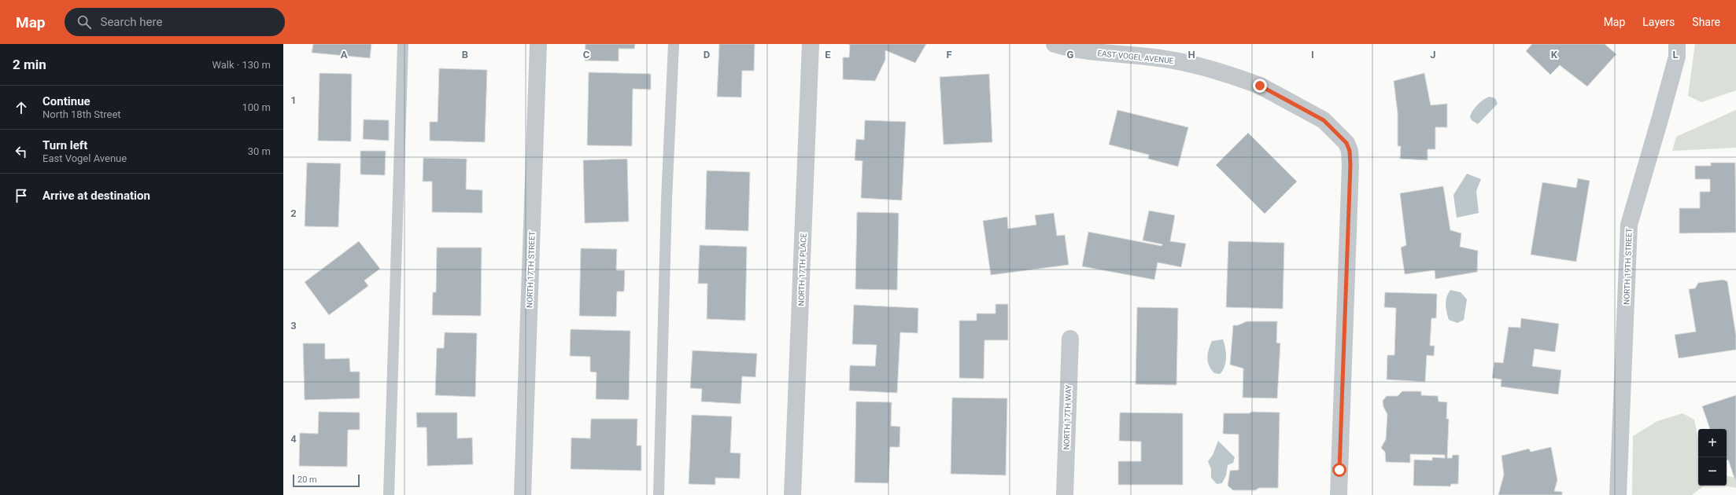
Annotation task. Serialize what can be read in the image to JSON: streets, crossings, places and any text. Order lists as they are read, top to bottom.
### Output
{
  "streets": {
    "street": [
      "EAST VOGEL AVENUE",
      "NORTH 19TH STREET",
      "NORTH 17TH STREET",
      "NORTH 17TH PLACE",
      "NORTH 17TH WAY"
    ]
  },
  "scale_bar": "20 m",
  "page": {
    "header": "Map",
    "search": "Search here",
    "nav": ["Map", "Layers", "Share"],
    "heading": ["2 min", "Walk · 130 m"],
    "list": [
      ["Continue", "North 18th Street", "100 m"],
      ["Turn left", "East Vogel Avenue", "30 m"],
      "Arrive at destination"
    ],
    "map_buttons": ["+", "−"],
    "scale": "20 m"
  },
  "grid": {
    "columns": [
      "A",
      "B",
      "C",
      "D",
      "E",
      "F",
      "G",
      "H",
      "I",
      "J",
      "K",
      "L"
    ],
    "rows": [
      "1",
      "2",
      "3",
      "4"
    ]
  }
}
